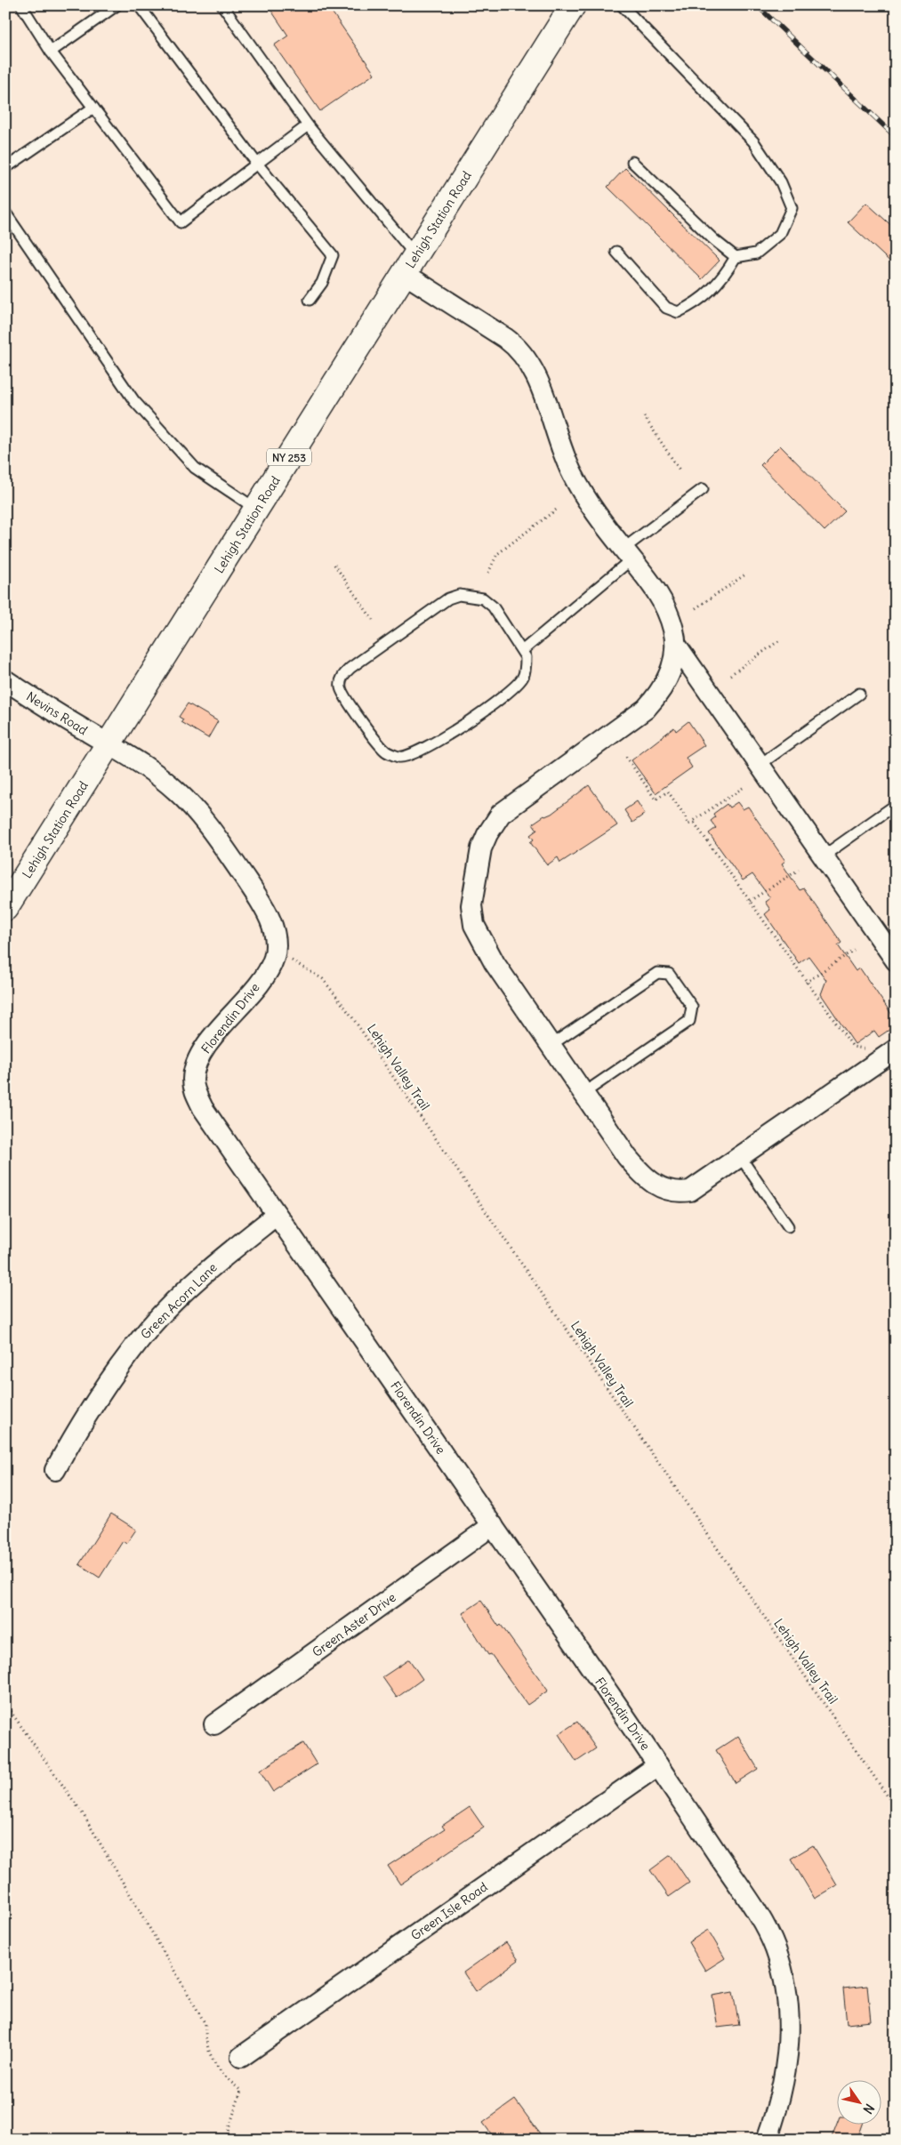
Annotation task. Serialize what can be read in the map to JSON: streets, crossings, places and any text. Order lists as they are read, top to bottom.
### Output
{
  "streets": {
    "main road": ["Lehigh Station Road", "NY 253"],
    "street": [
      "Nevins Road",
      "Florendin Drive",
      "Green Acorn Lane",
      "Green Aster Drive",
      "Green Isle Road"
    ],
    "path": ["Lehigh Valley Trail"]
  },
  "crossings": [
    ["Lehigh Station Road", "Nevins Road"],
    ["Lehigh Station Road", "Florendin Drive"],
    ["Nevins Road", "Florendin Drive"],
    ["Florendin Drive", "Lehigh Valley Trail"],
    ["Florendin Drive", "Green Acorn Lane"],
    ["Florendin Drive", "Green Aster Drive"],
    ["Florendin Drive", "Green Isle Road"]
  ],
  "north": "bottom right"
}
